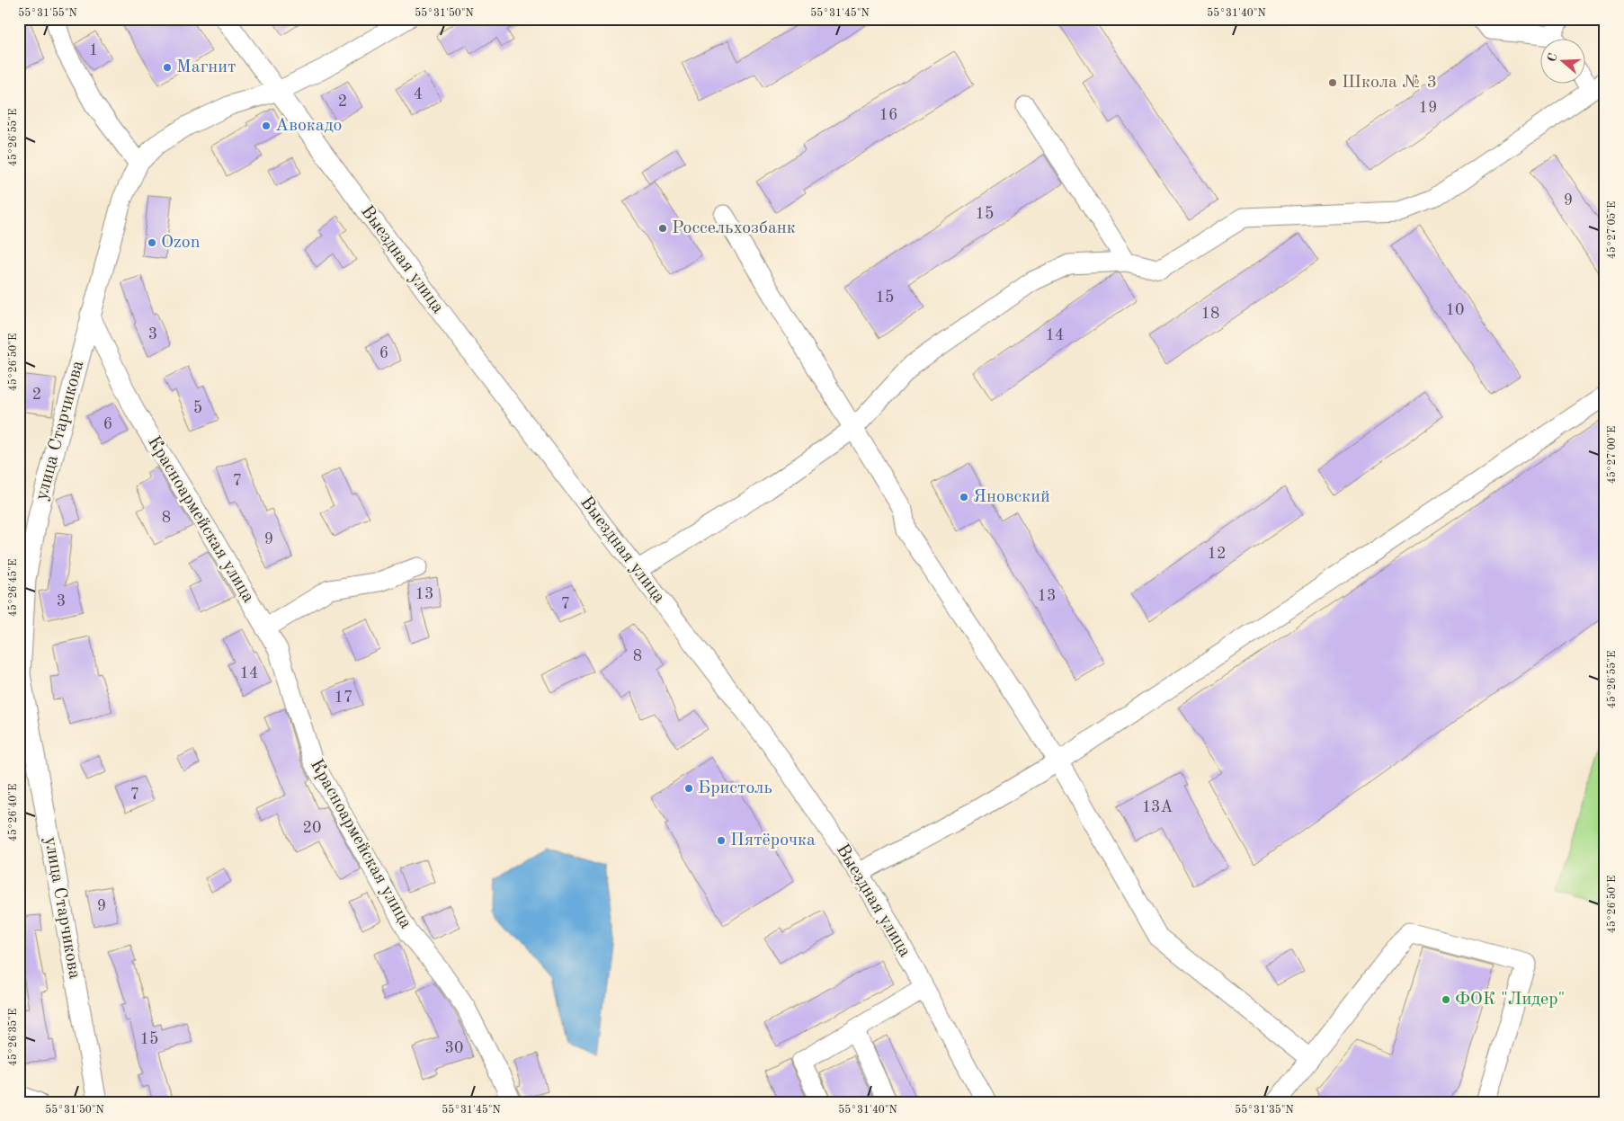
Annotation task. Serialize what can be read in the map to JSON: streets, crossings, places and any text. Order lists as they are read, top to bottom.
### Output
{
  "streets": {
    "street": ["Выездная улица", "улица Старчикова", "Красноармейская улица"]
  },
  "crossings": [
    ["Выездная улица", "улица Старчикова"],
    ["улица Старчикова", "Красноармейская улица"]
  ],
  "places": [
    "Магнит",
    "Школа № 3",
    "Авокадо",
    "Россельхозбанк",
    "Ozon",
    "Яновский",
    "Бристоль",
    "Пятёрочка",
    "ФОК \"Лидер\""
  ],
  "house_numbers": [
    "1",
    "4",
    "2",
    "19",
    "16",
    "9",
    "15",
    "15",
    "10",
    "18",
    "3",
    "14",
    "6",
    "2",
    "5",
    "6",
    "7",
    "8",
    "9",
    "12",
    "13",
    "13",
    "3",
    "7",
    "8",
    "14",
    "17",
    "7",
    "13А",
    "20",
    "9",
    "15",
    "30"
  ],
  "north": "left",
  "coordinates": [
    "55°31'55\"N",
    "55°31'50\"N",
    "55°31'45\"N",
    "55°31'40\"N",
    "45°26'55\"E",
    "45°27'05\"E",
    "45°26'50\"E",
    "45°27'00\"E",
    "45°26'45\"E",
    "45°26'40\"E",
    "45°26'35\"E",
    "55°31'35\"N"
  ]
}
